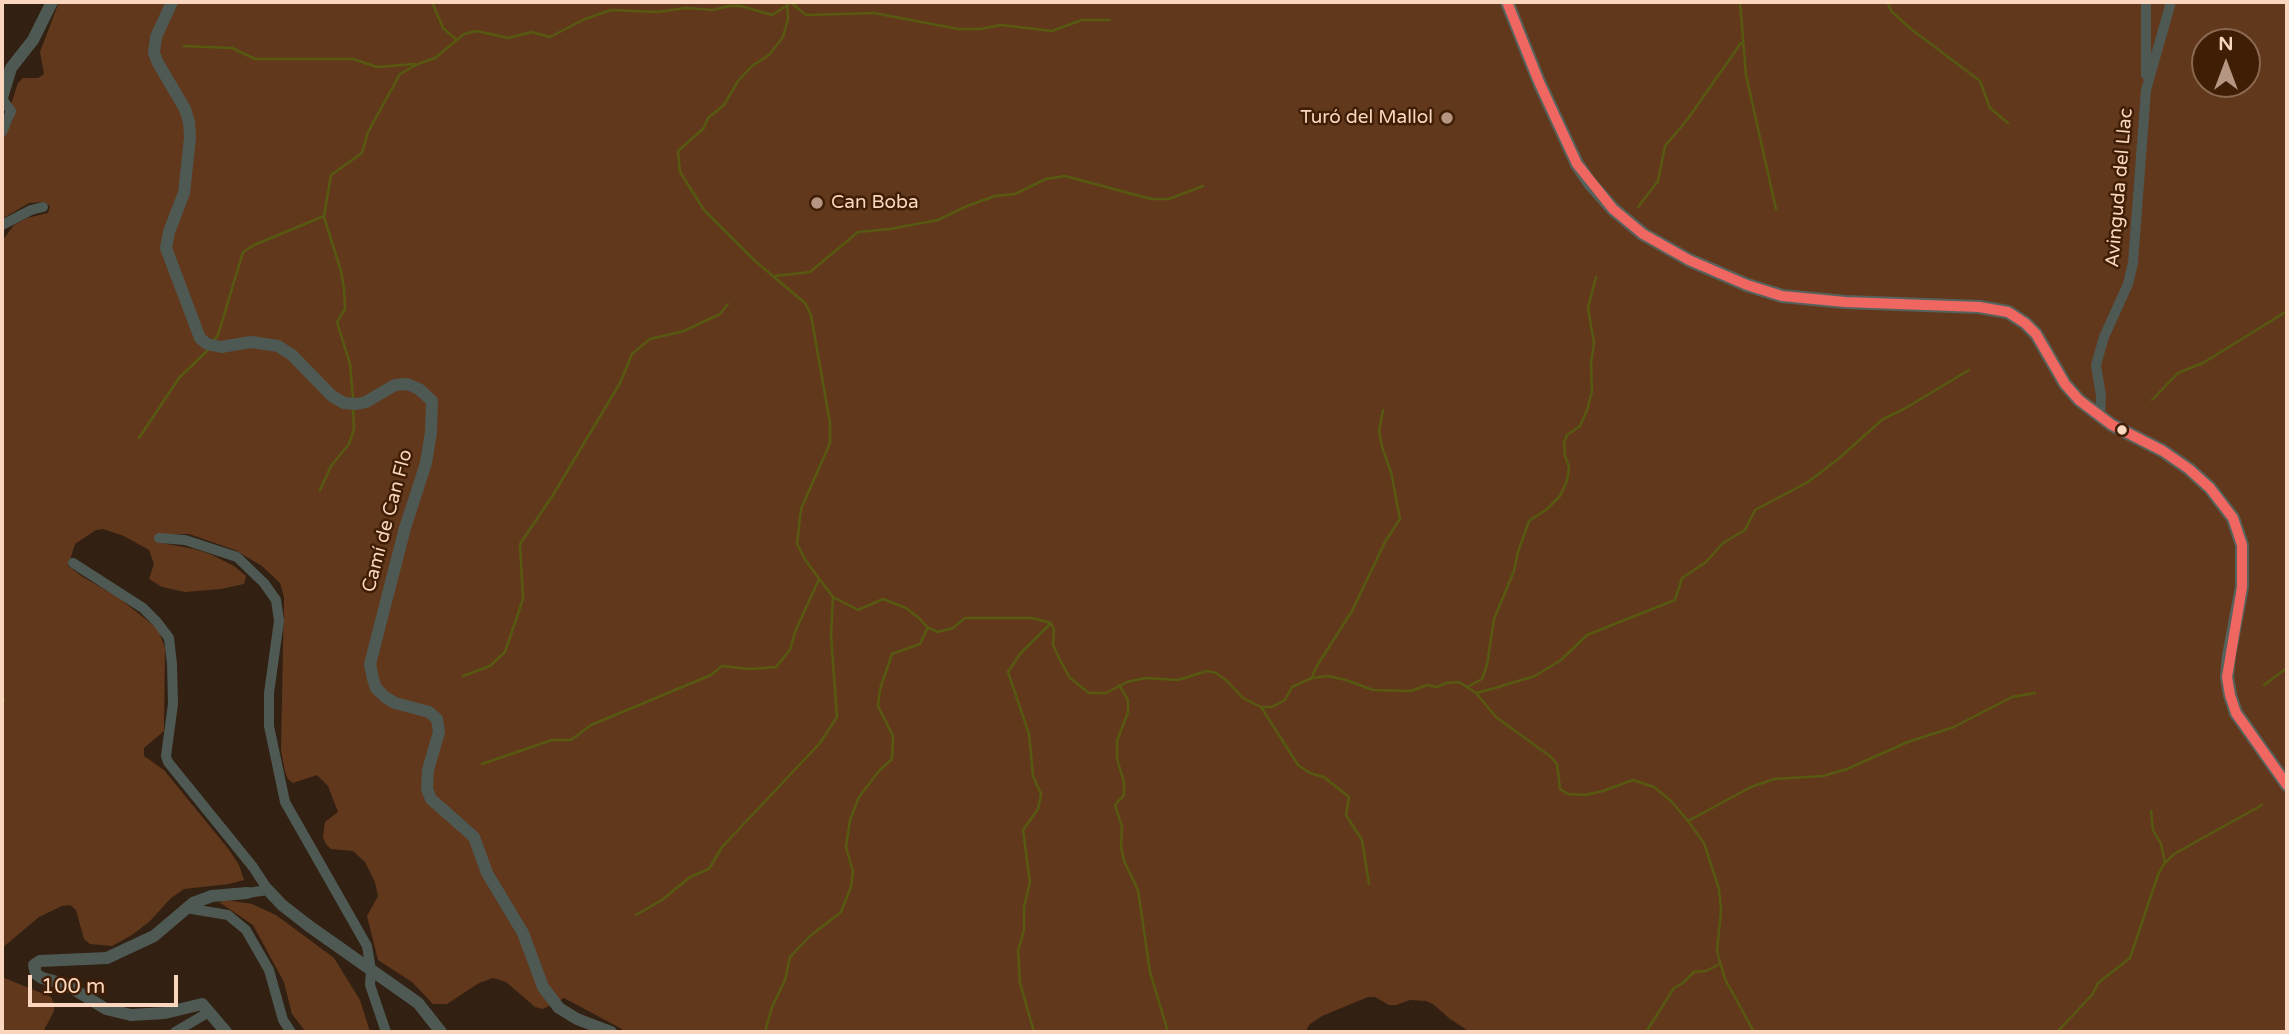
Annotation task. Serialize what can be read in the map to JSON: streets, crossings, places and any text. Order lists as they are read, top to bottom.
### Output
{
  "streets": {
    "street": ["Avinguda del Llac", "Camí de Can Flo"]
  },
  "places": ["Turó del Mallol", "Can Boba"],
  "scale_bar": "100 m",
  "north": "top"
}
